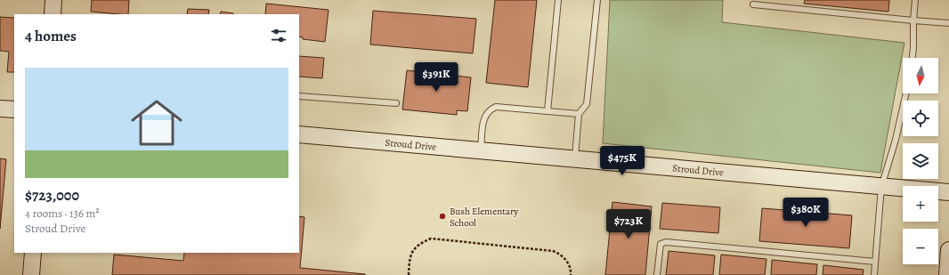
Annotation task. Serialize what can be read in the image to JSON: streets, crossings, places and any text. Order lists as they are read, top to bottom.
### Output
{
  "streets": {
    "street": ["Stroud Drive"]
  },
  "places": ["Bush Elementary School"],
  "north": "bottom",
  "page": {
    "heading": "4 homes",
    "list": [
      {
        "name": "$723,000",
        "note": "4 rooms · 136 m² · Stroud Drive"
      }
    ],
    "map_buttons": ["+", "−"],
    "price": [
      "$391K",
      "$475K",
      "$380K",
      "$723K"
    ]
  }
}
